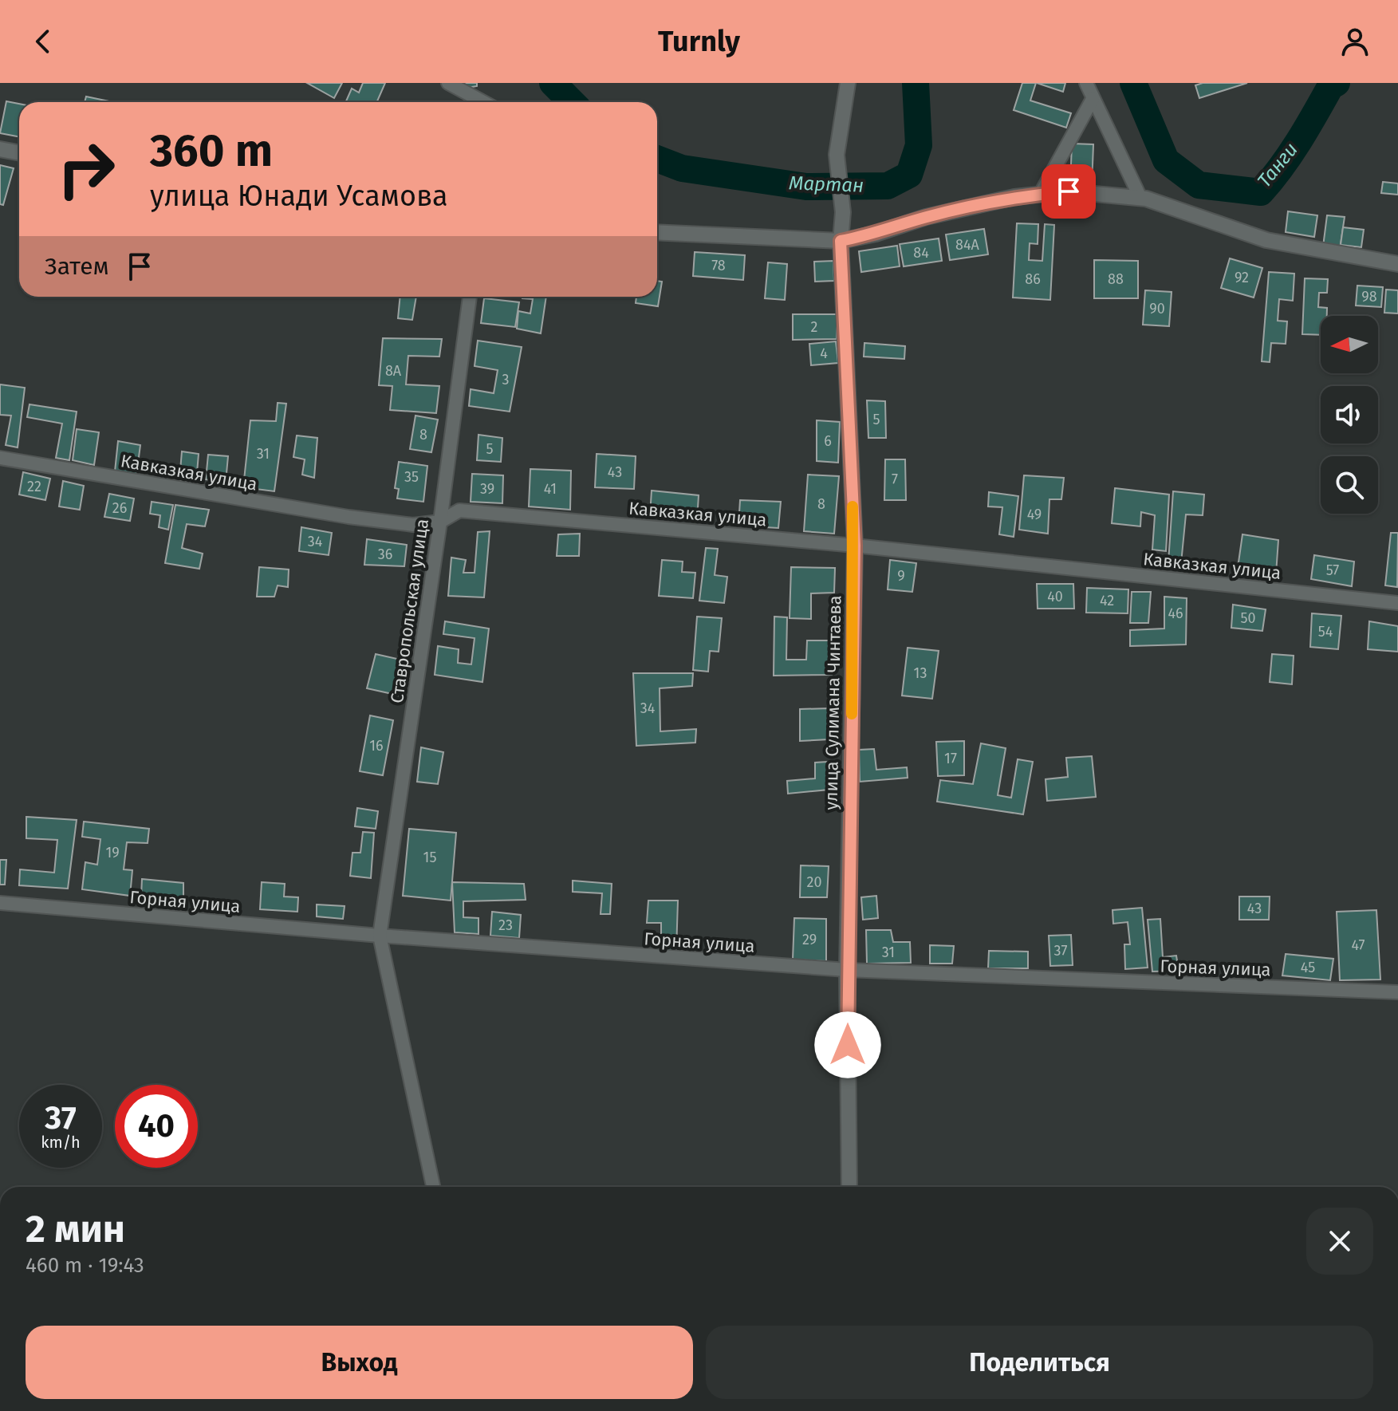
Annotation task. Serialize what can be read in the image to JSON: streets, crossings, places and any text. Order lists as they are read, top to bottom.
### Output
{
  "streets": {
    "street": [
      "Кавказкая улица",
      "Ставропольская улица",
      "улица Сулимана Чинтаева",
      "Горная улица"
    ]
  },
  "crossings": [
    ["Кавказкая улица", "Ставропольская улица"],
    ["Кавказкая улица", "улица Сулимана Чинтаева"],
    ["Ставропольская улица", "Горная улица"],
    ["улица Сулимана Чинтаева", "Горная улица"]
  ],
  "water": ["Танги", "Мартан"],
  "house_numbers": [
    "84А",
    "84",
    "78",
    "92",
    "86",
    "88",
    "98",
    "90",
    "2",
    "4",
    "8А",
    "3",
    "5",
    "8",
    "6",
    "5",
    "31",
    "43",
    "35",
    "7",
    "22",
    "39",
    "41",
    "8",
    "26",
    "49",
    "34",
    "36",
    "57",
    "9",
    "40",
    "42",
    "46",
    "50",
    "54",
    "13",
    "34",
    "16",
    "17",
    "19",
    "15",
    "20",
    "43",
    "23",
    "29",
    "47",
    "37",
    "31",
    "45"
  ],
  "north": "left",
  "page": {
    "header": "Turnly",
    "turn": ["360 m", "улица Юнади Усамова"],
    "then": "Затем",
    "speed": "37 km/h",
    "limit": "40",
    "heading": ["2 мин", "460 m · 19:43"],
    "buttons": ["Выход", "Поделиться"]
  }
}
